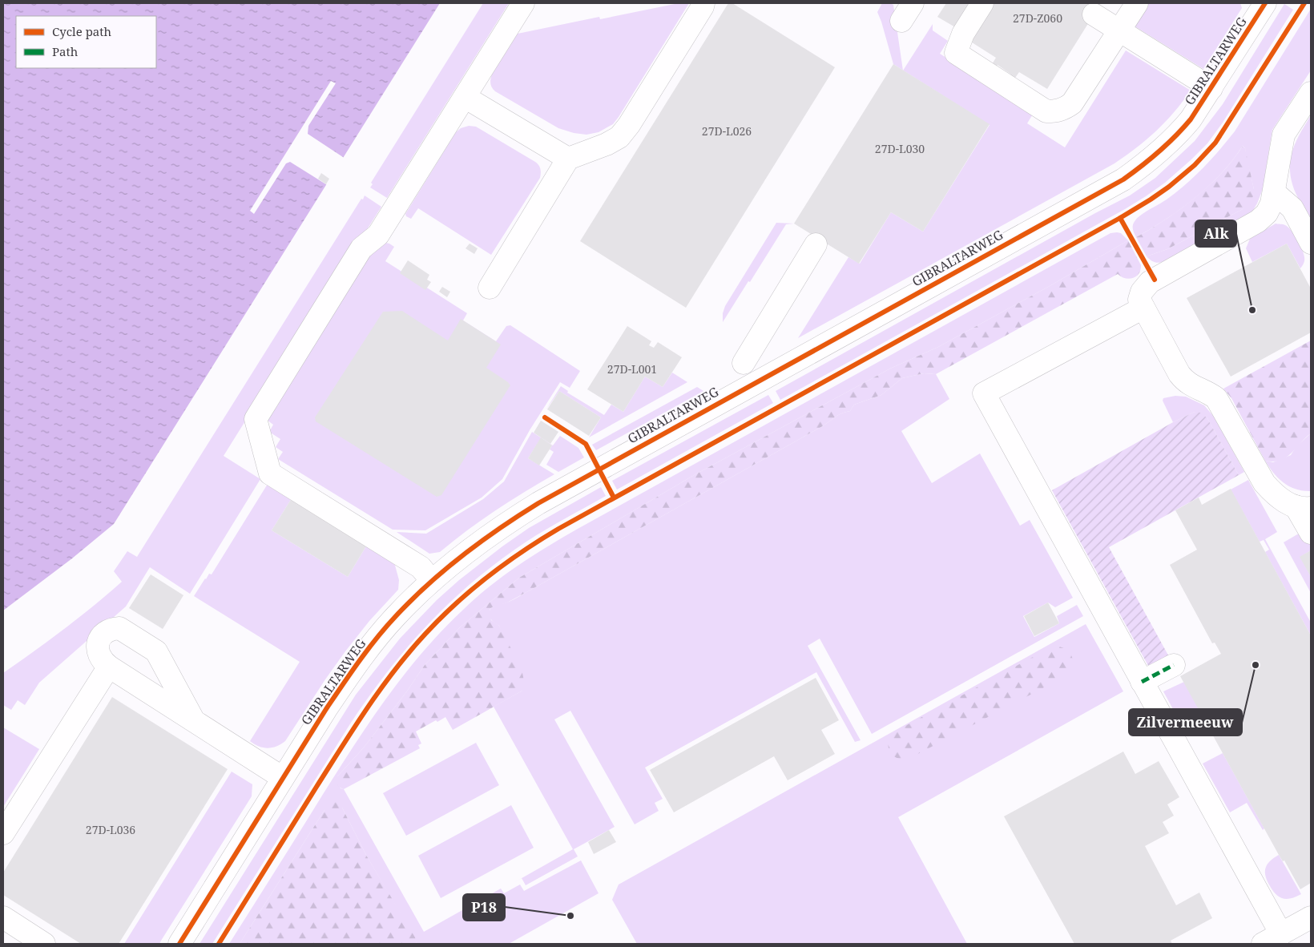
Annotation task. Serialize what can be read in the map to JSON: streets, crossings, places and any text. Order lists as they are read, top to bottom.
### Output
{
  "streets": {
    "street": ["GIBRALTARWEG"]
  },
  "places": ["Alk", "Zilvermeeuw", "P18"],
  "house_numbers": [
    "27D-Z060",
    "27D-L026",
    "27D-L030",
    "27D-L001",
    "27D-L036"
  ],
  "legend": ["Cycle path", "Path"]
}
